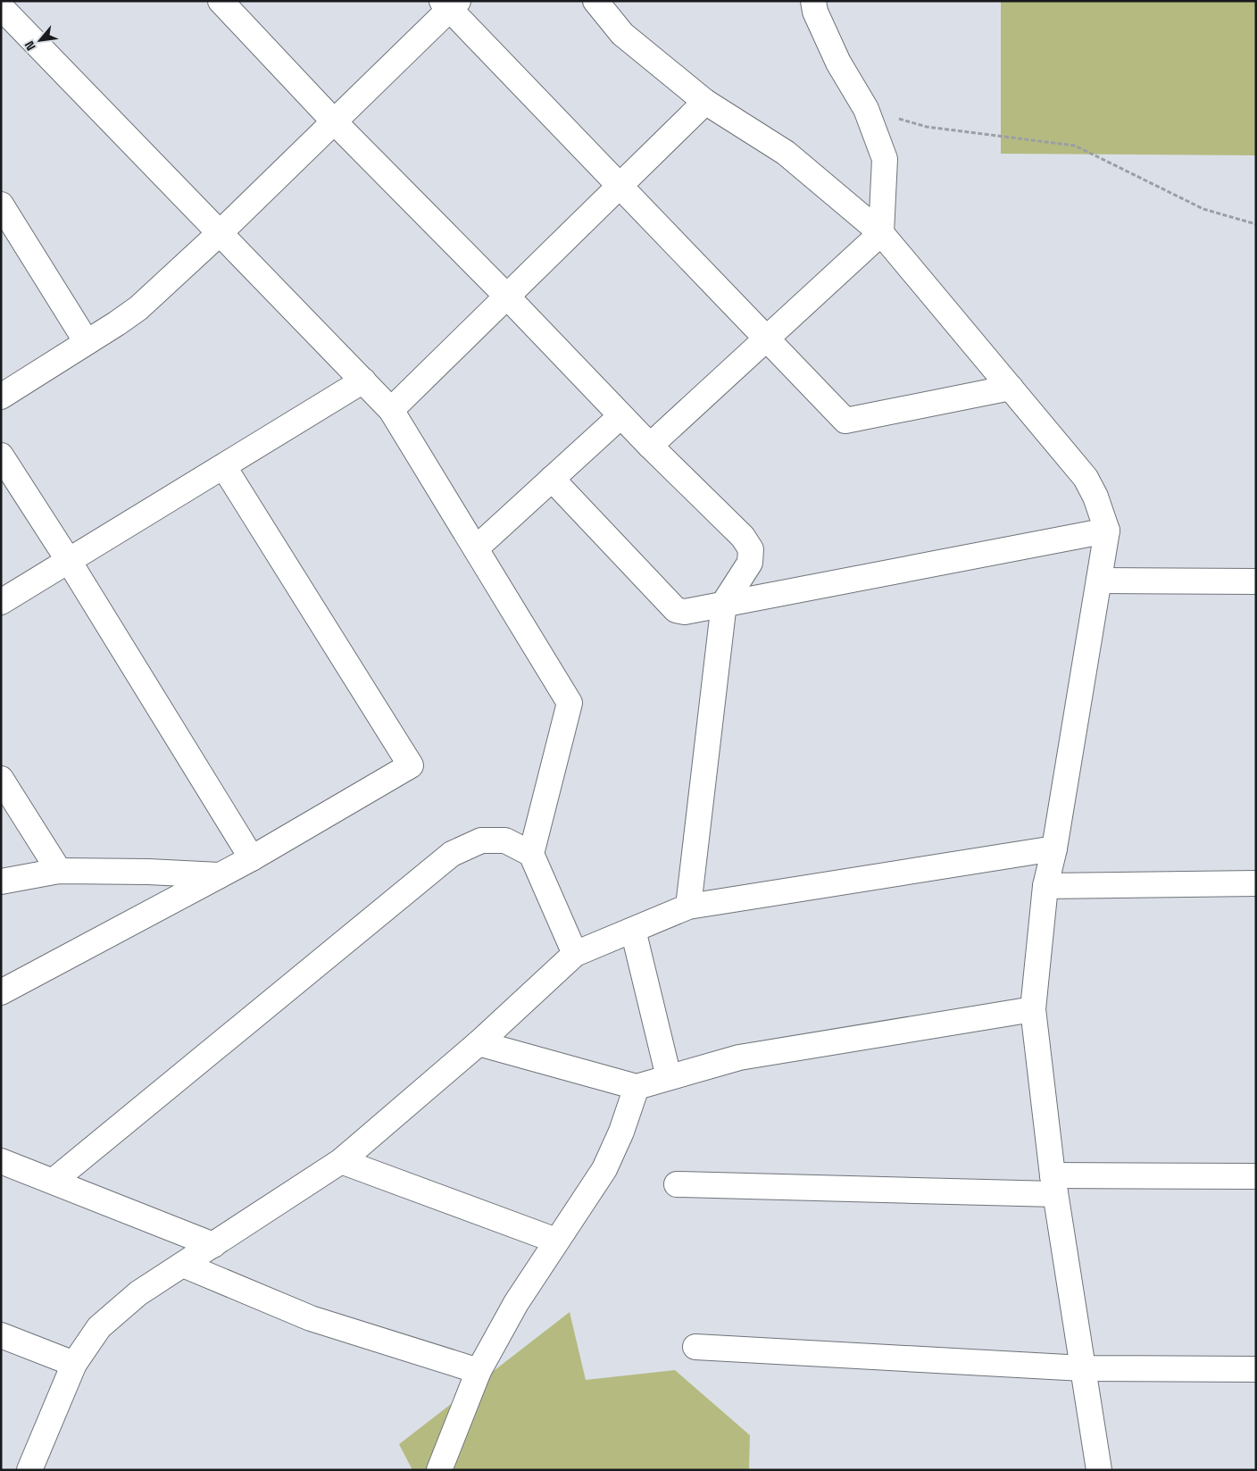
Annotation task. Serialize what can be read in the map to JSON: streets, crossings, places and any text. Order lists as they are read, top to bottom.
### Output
{
  "north": "bottom left"
}
